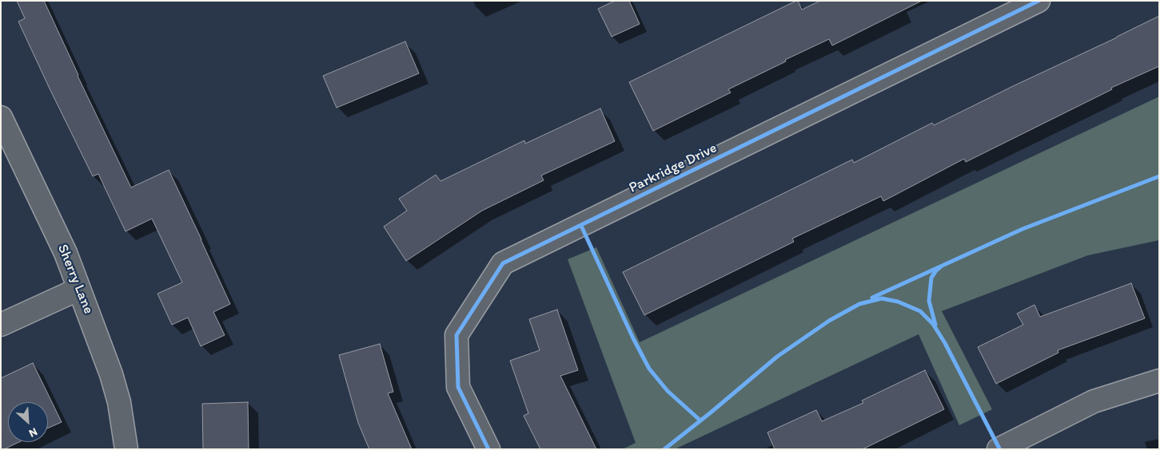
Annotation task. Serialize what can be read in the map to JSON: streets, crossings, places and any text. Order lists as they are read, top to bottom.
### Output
{
  "streets": {
    "street": ["Parkridge Drive", "Sherry Lane"]
  },
  "north": "bottom right"
}
